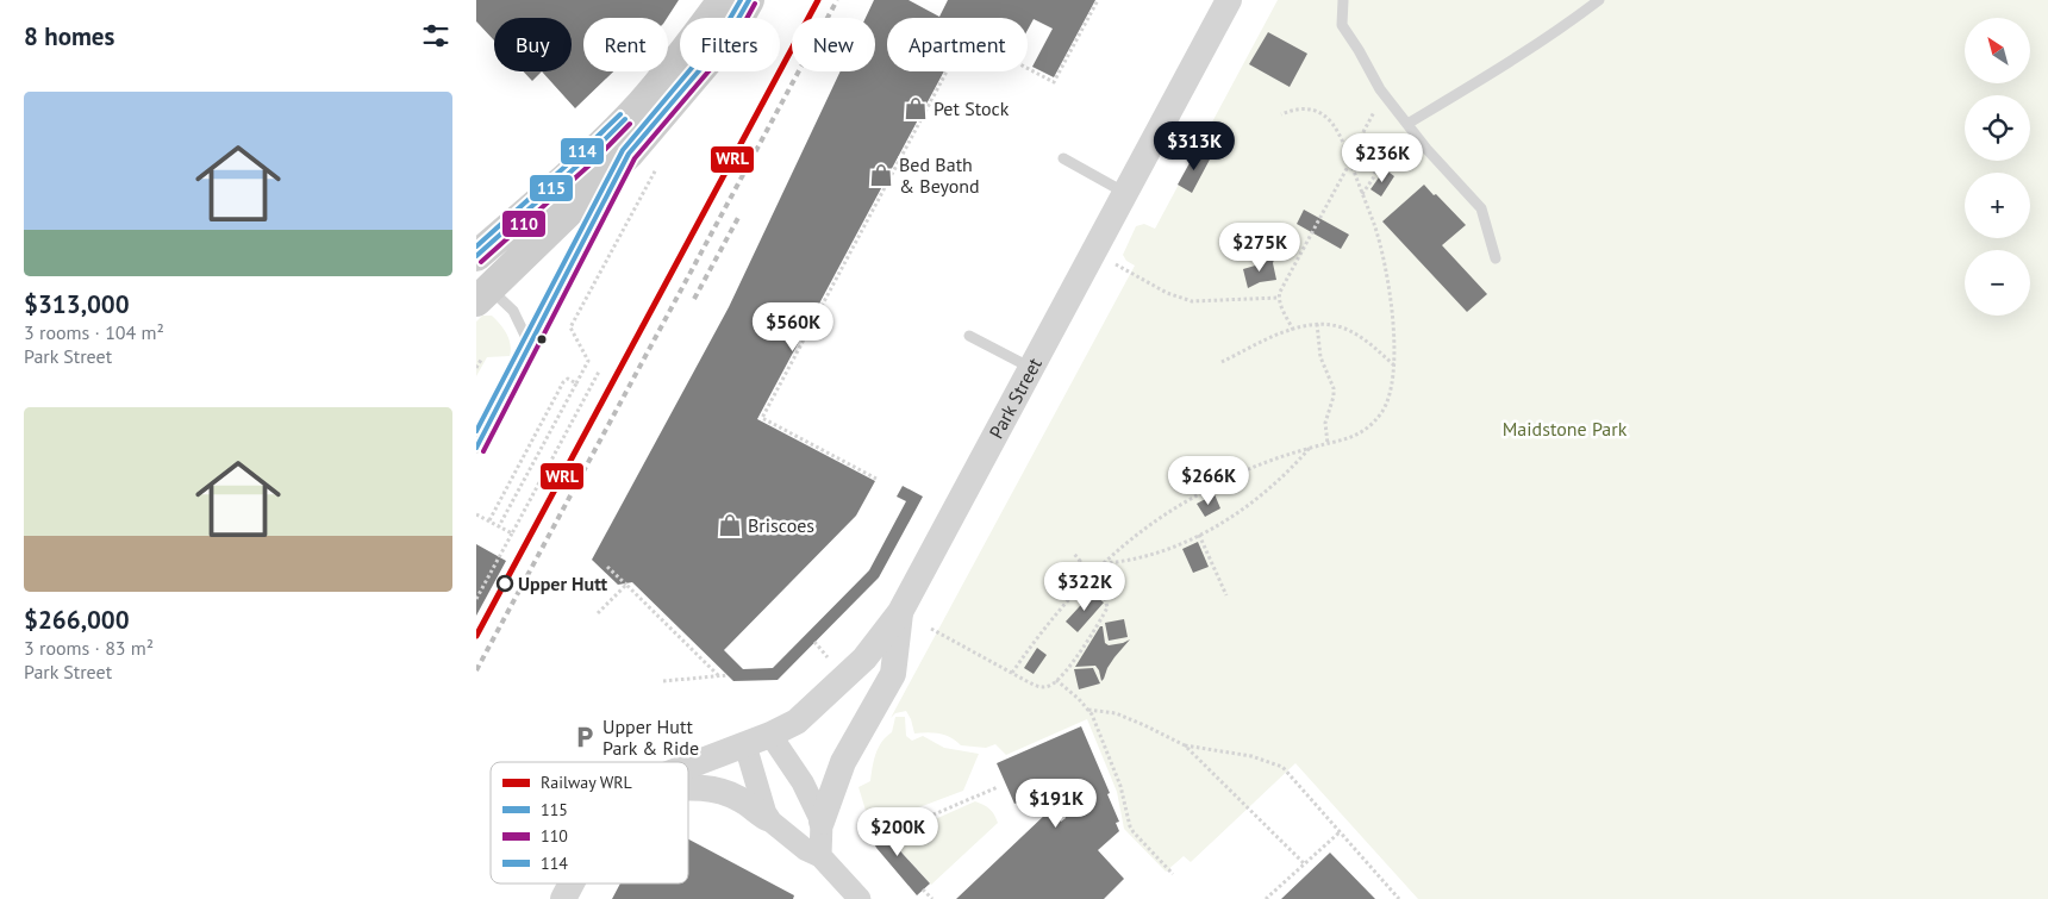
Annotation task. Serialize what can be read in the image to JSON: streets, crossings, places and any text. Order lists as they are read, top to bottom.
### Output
{
  "streets": {
    "street": ["Park Street"]
  },
  "parks": ["Maidstone Park"],
  "places": {
    "shop": ["Pet Stock", "Bed Bath & Beyond", "Briscoes"],
    "other": ["Upper Hutt"],
    "parking": ["Upper Hutt Park & Ride"]
  },
  "lines": [
    "rail line WRL",
    "transit line 115",
    "transit line 114",
    "transit line 110"
  ],
  "legend": [
    "Railway WRL",
    "115",
    "110",
    "114"
  ],
  "north": "top left",
  "page": {
    "heading": "8 homes",
    "map_buttons": ["+", "−"],
    "chip": [
      "Buy",
      "Rent",
      "Filters",
      "New",
      "Apartment"
    ],
    "list": [
      {
        "name": "$313,000",
        "note": "3 rooms · 104 m² · Park Street"
      },
      {
        "name": "$266,000",
        "note": "3 rooms · 83 m² · Park Street"
      }
    ],
    "price": [
      "$313K",
      "$236K",
      "$275K",
      "$560K",
      "$266K",
      "$322K",
      "$191K",
      "$200K"
    ]
  }
}
